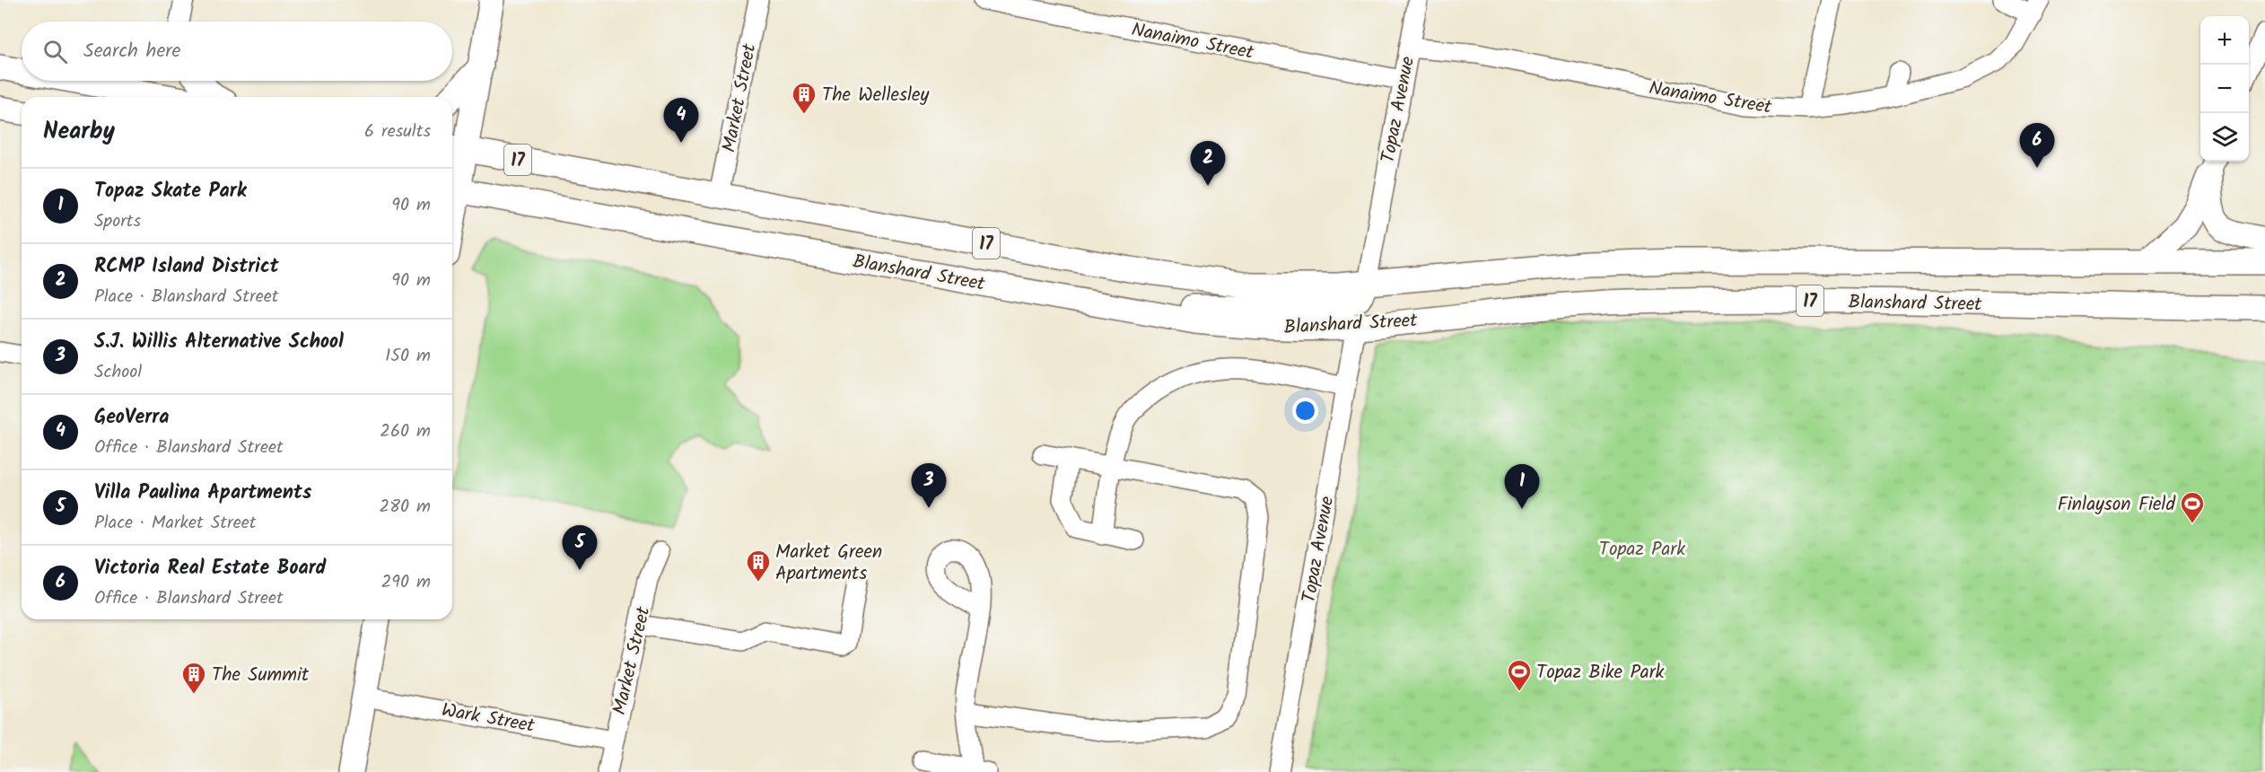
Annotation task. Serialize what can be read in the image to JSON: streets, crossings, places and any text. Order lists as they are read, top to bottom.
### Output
{
  "streets": {
    "main road": ["17", "Blanshard Street"],
    "street": [
      "Nanaimo Street",
      "Market Street",
      "Topaz Avenue",
      "Wark Street"
    ]
  },
  "crossings": [
    ["Nanaimo Street", "Topaz Avenue"],
    ["Market Street", "Blanshard Street"],
    ["Market Street", "Wark Street"],
    ["Topaz Avenue", "Blanshard Street"]
  ],
  "parks": ["Topaz Park"],
  "places": {
    "building": ["The Wellesley", "Market Green Apartments", "The Summit"],
    "sports": ["Finlayson Field", "Topaz Bike Park"]
  },
  "page": {
    "map_buttons": ["+", "−"],
    "search": "Search here",
    "heading": ["Nearby", "6 results"],
    "pins": [
      "4",
      "6",
      "2",
      "3",
      "1",
      "5"
    ],
    "list": [
      {
        "mark": "1",
        "name": "Topaz Skate Park",
        "note": "Sports",
        "value": "90 m"
      },
      {
        "mark": "2",
        "name": "RCMP Island District",
        "note": "Place · Blanshard Street",
        "value": "90 m"
      },
      {
        "mark": "3",
        "name": "S.J. Willis Alternative School",
        "note": "School",
        "value": "150 m"
      },
      {
        "mark": "4",
        "name": "GeoVerra",
        "note": "Office · Blanshard Street",
        "value": "260 m"
      },
      {
        "mark": "5",
        "name": "Villa Paulina Apartments",
        "note": "Place · Market Street",
        "value": "280 m"
      },
      {
        "mark": "6",
        "name": "Victoria Real Estate Board",
        "note": "Office · Blanshard Street",
        "value": "290 m"
      }
    ]
  }
}
